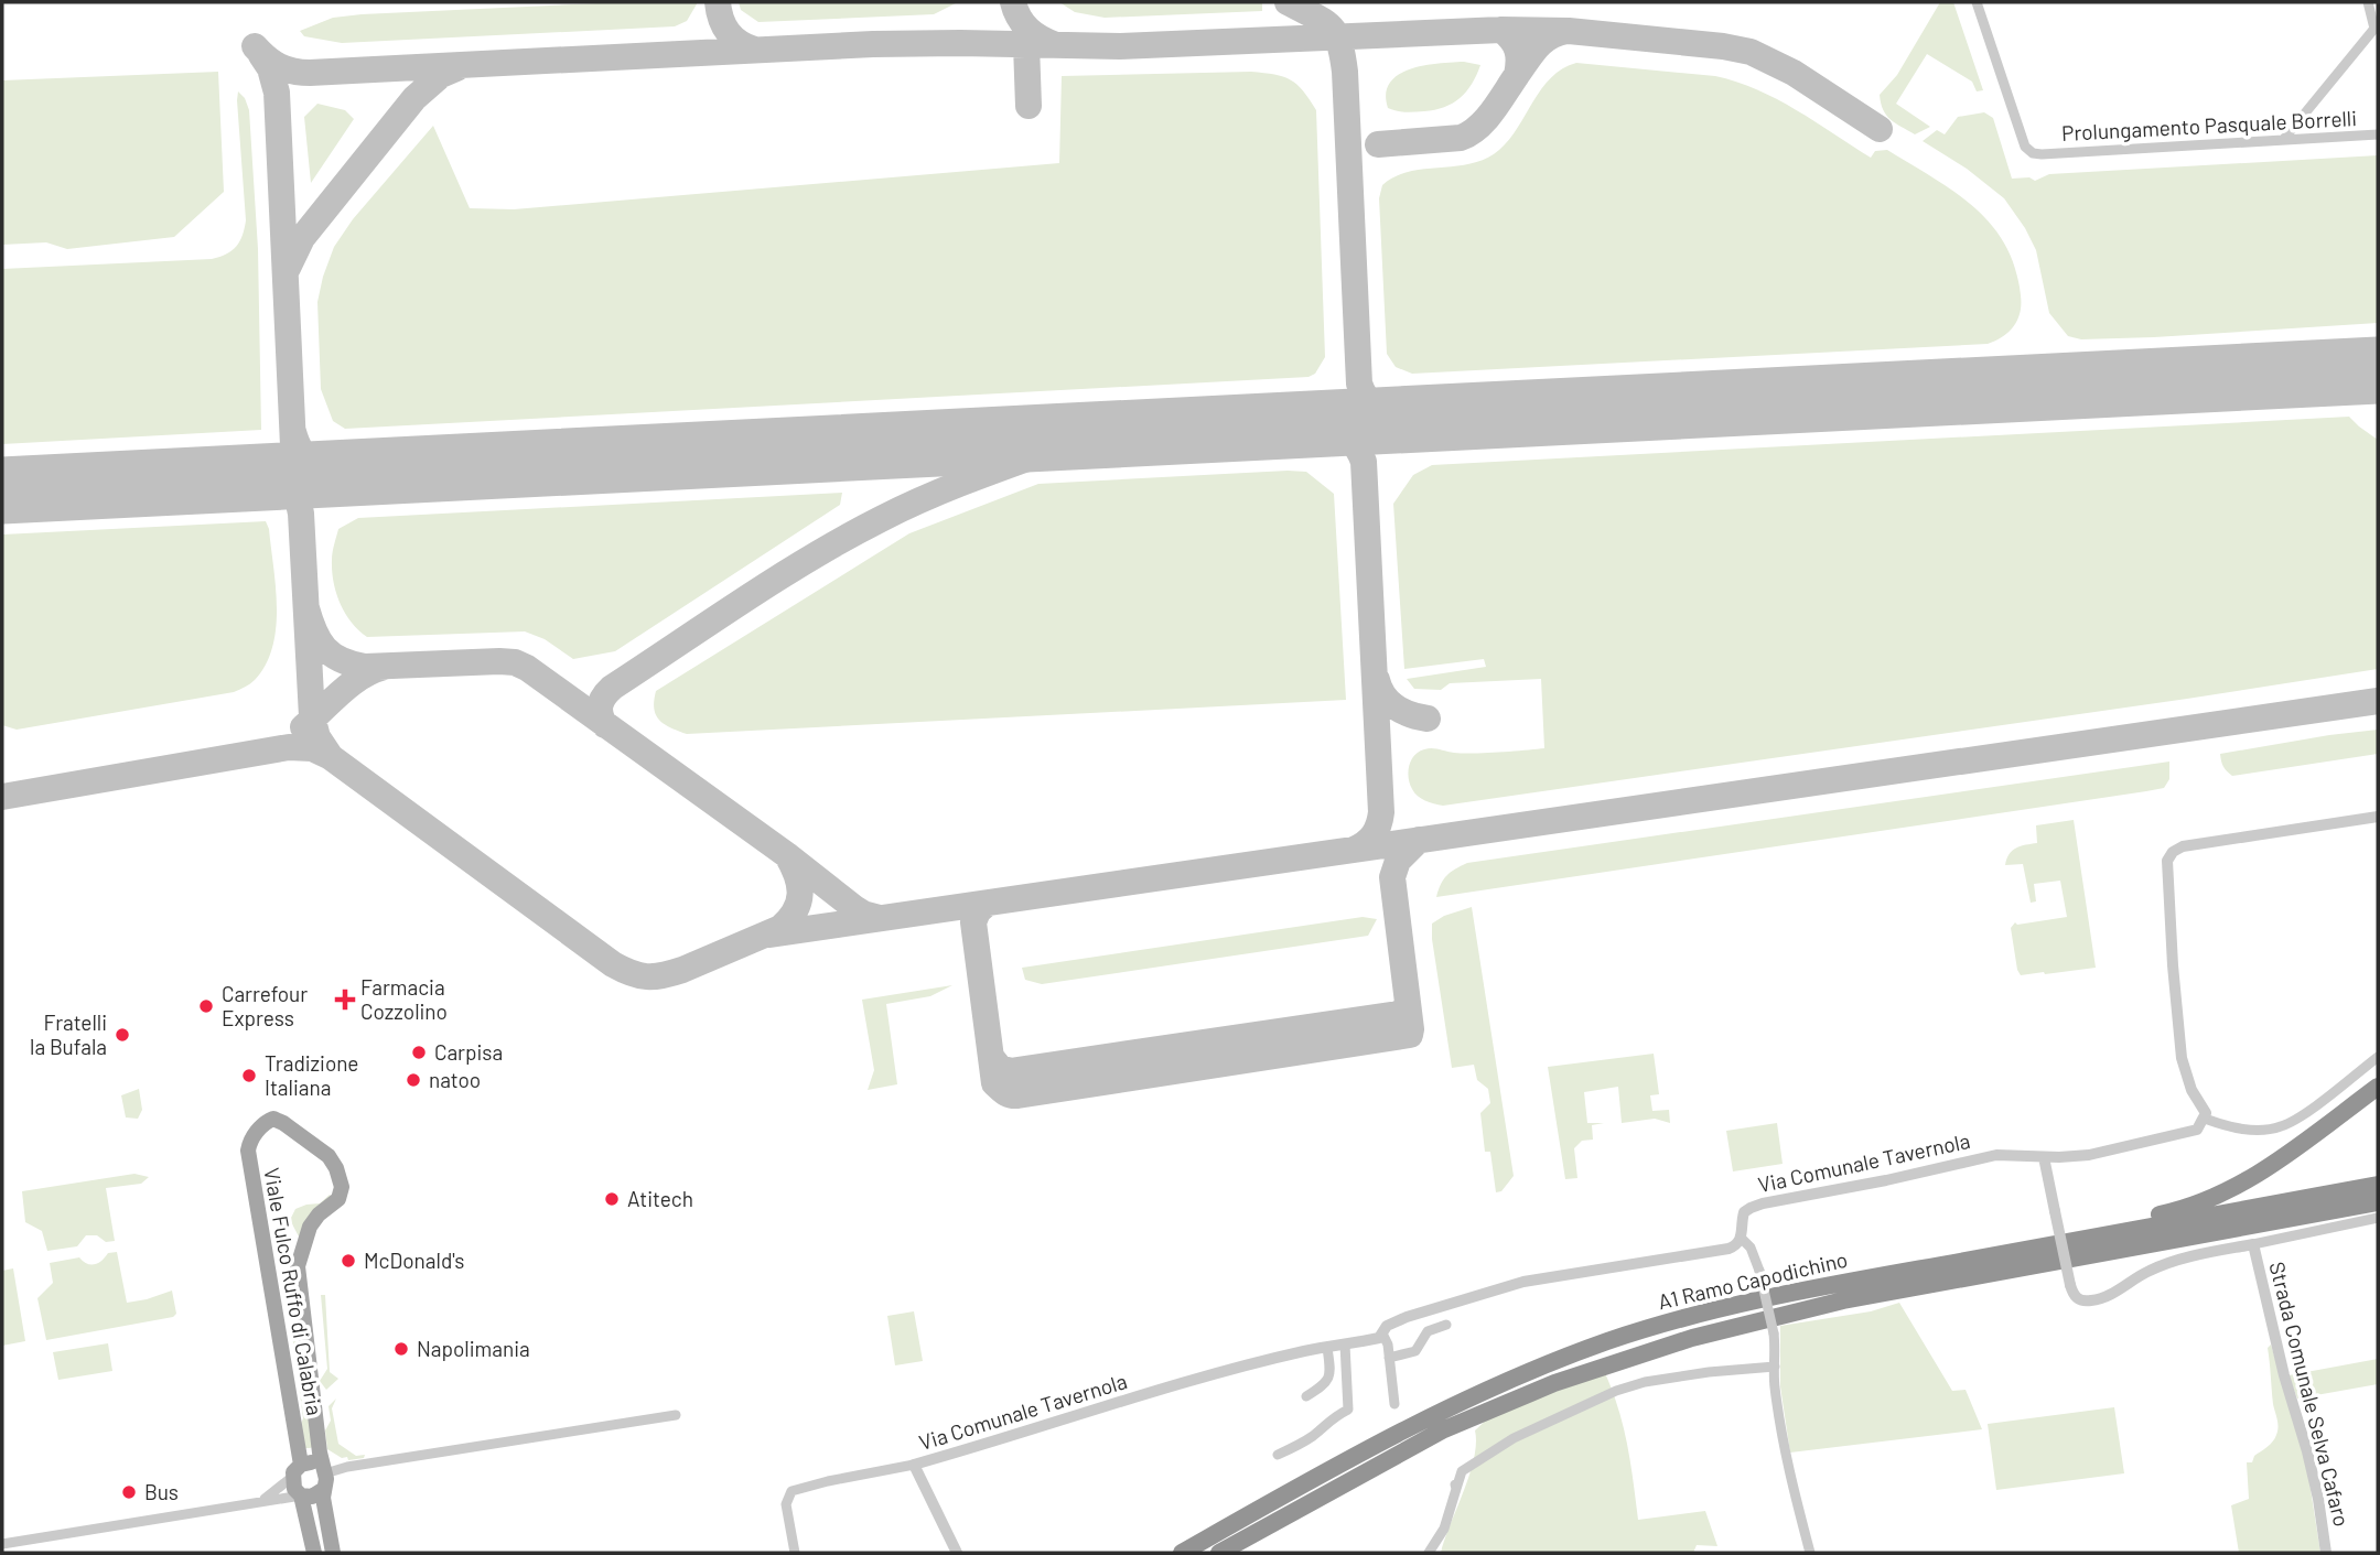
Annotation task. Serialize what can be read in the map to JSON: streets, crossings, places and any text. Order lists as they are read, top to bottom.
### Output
{
  "streets": {
    "highway": ["A1 Ramo Capodichino"],
    "main road": ["Viale Fulco Ruffo di Calabria"],
    "street": ["Prolungamento Pasquale Borrelli", "Via Comunale Tavernola", "Strada Comunale Selva Cafaro"]
  },
  "crossings": [
    ["Via Comunale Tavernola", "Strada Comunale Selva Cafaro"]
  ],
  "places": {
    "health": ["Farmacia Cozzolino"],
    "other": [
      "Carrefour Express",
      "Fratelli la Bufala",
      "Carpisa",
      "Tradizione Italiana",
      "natoo",
      "Atitech",
      "McDonald's",
      "Napolimania",
      "Bus"
    ]
  }
}
